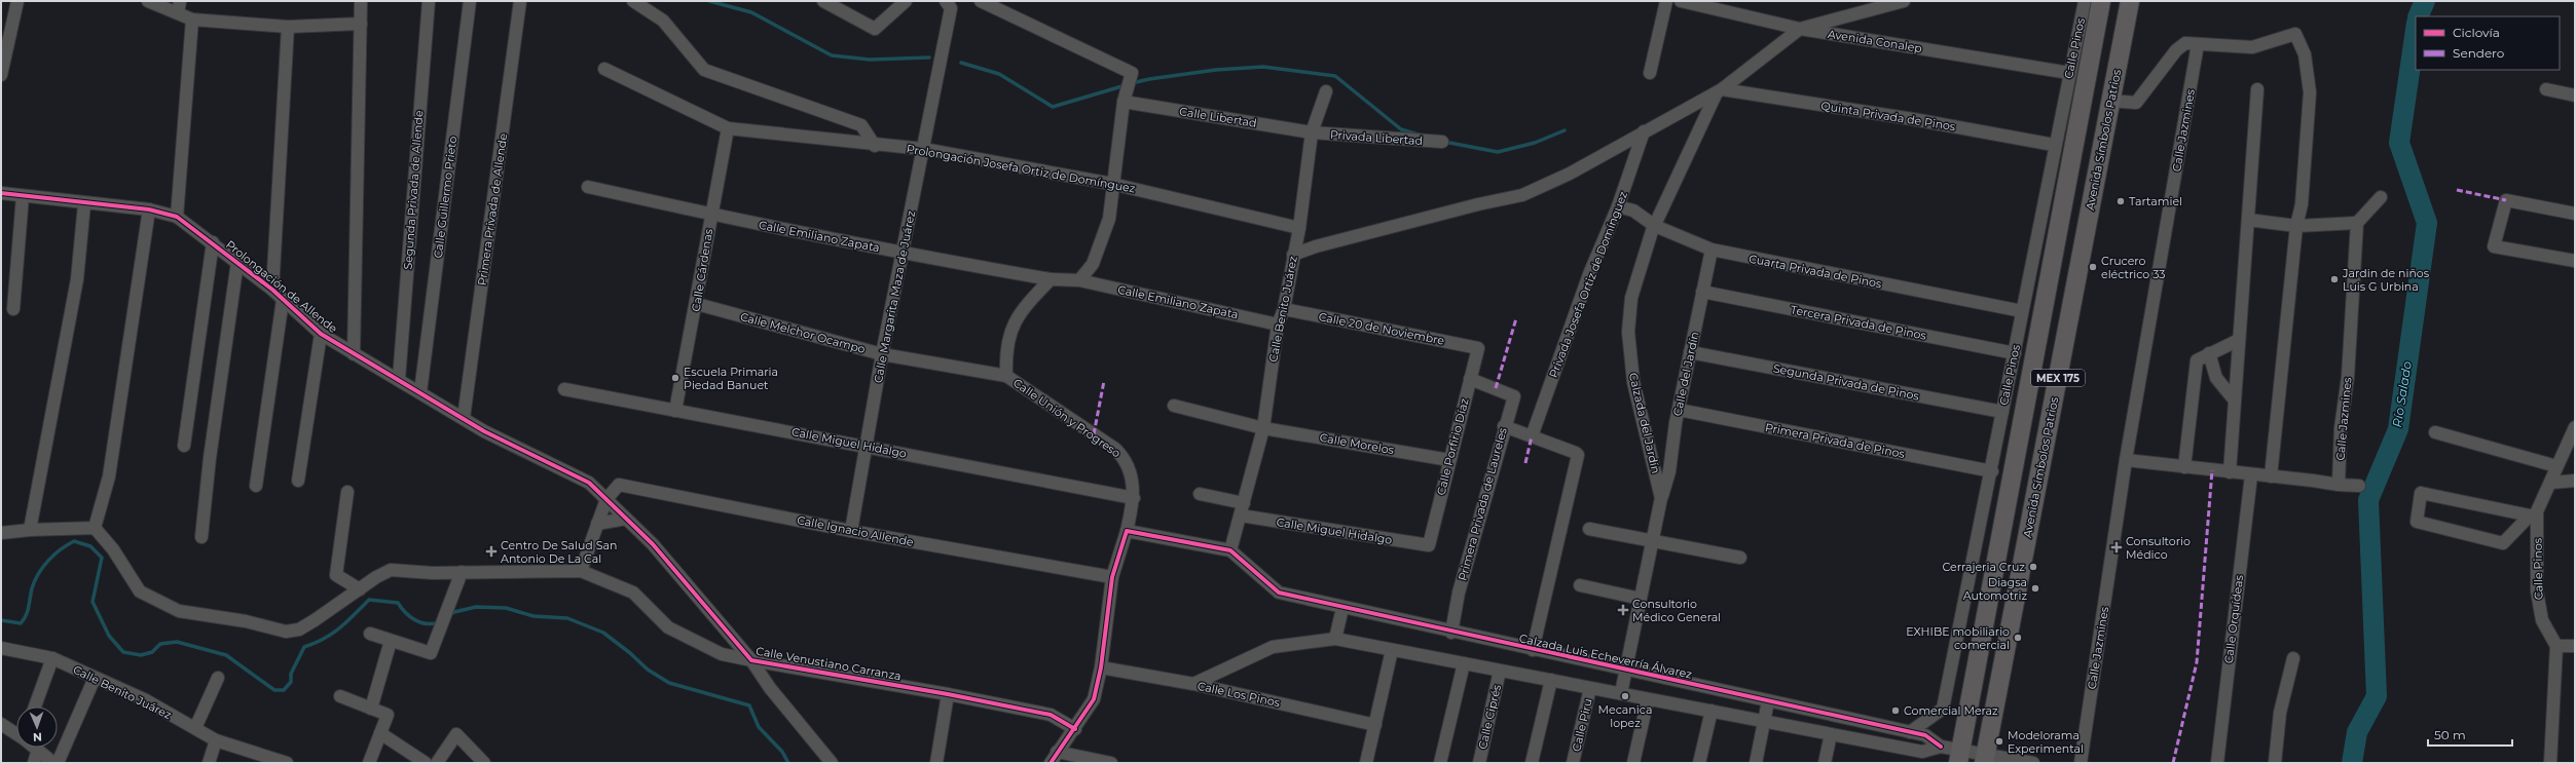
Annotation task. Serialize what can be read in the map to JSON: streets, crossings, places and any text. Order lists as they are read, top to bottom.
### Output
{
  "streets": {
    "highway": ["Avenida Símbolos Patrios", "MEX 175"],
    "street": [
      "Avenida Conalep",
      "Calle Pinos",
      "Quinta Privada de Pinos",
      "Calle Libertad",
      "Calle Jazmines",
      "Privada Libertad",
      "Prolongación Josefa Ortiz de Domínguez",
      "Segunda Privada de Allende",
      "Calle Guillermo Prieto",
      "Primera Privada de Allende",
      "Calle Emiliano Zapata",
      "Calle Cárdenas",
      "Cuarta Privada de Pinos",
      "Privada Josefa Ortiz de Domínguez",
      "Prolongación de Allende",
      "Calle Margarita Maza de Juárez",
      "Calle Benito Juárez",
      "Tercera Privada de Pinos",
      "Calle 20 de Noviembre",
      "Calle Melchor Ocampo",
      "Calle del Jardín",
      "Segunda Privada de Pinos",
      "Calle Unión y Progreso",
      "Calzada del Jardín",
      "Primera Privada de Pinos",
      "Calle Miguel Hidalgo",
      "Calle Morelos",
      "Calle Porfirio Díaz",
      "Primera Privada de Laureles",
      "Calle Ignacio Allende",
      "Calle Orquídeas",
      "Calzada Luis Echeverría Álvarez",
      "Calle Venustiano Carranza",
      "Calle Los Pinos",
      "Calle Ciprés",
      "Calle Piru"
    ]
  },
  "crossings": [
    ["Avenida Conalep", "Calle Pinos"],
    ["Calle Pinos", "Quinta Privada de Pinos"],
    ["Calle Pinos", "Cuarta Privada de Pinos"],
    ["Calle Pinos", "Tercera Privada de Pinos"],
    ["Calle Pinos", "MEX 175"],
    ["Calle Pinos", "Segunda Privada de Pinos"],
    ["Calle Pinos", "Primera Privada de Pinos"],
    ["Calle Pinos", "Calzada Luis Echeverría Álvarez"],
    ["Quinta Privada de Pinos", "Calzada del Jardín"],
    ["Calle Libertad", "Privada Libertad"],
    ["Calle Libertad", "Calle Benito Juárez"],
    ["Privada Libertad", "Calle Benito Juárez"],
    ["Avenida Símbolos Patrios", "Calzada Luis Echeverría Álvarez"],
    ["Prolongación Josefa Ortiz de Domínguez", "Calle Cárdenas"],
    ["Prolongación Josefa Ortiz de Domínguez", "Calle Margarita Maza de Juárez"],
    ["Prolongación Josefa Ortiz de Domínguez", "Calle Benito Juárez"],
    ["Segunda Privada de Allende", "Prolongación de Allende"],
    ["Calle Guillermo Prieto", "Prolongación de Allende"],
    ["Primera Privada de Allende", "Prolongación de Allende"],
    ["Calle Emiliano Zapata", "Calle Cárdenas"],
    ["Calle Emiliano Zapata", "Calle Margarita Maza de Juárez"],
    ["Calle Emiliano Zapata", "Calle Benito Juárez"],
    ["Calle Emiliano Zapata", "Calle Unión y Progreso"],
    ["Calle Cárdenas", "Calle Melchor Ocampo"],
    ["Calle Cárdenas", "Calle Miguel Hidalgo"],
    ["Cuarta Privada de Pinos", "Privada Josefa Ortiz de Domínguez"],
    ["Cuarta Privada de Pinos", "Calle del Jardín"],
    ["Cuarta Privada de Pinos", "Calzada del Jardín"],
    ["Prolongación de Allende", "Calle Venustiano Carranza"],
    ["Calle Margarita Maza de Juárez", "Calle Melchor Ocampo"],
    ["Calle Margarita Maza de Juárez", "Calle Miguel Hidalgo"],
    ["Calle Margarita Maza de Juárez", "Calle Ignacio Allende"],
    ["Calle Benito Juárez", "Calle 20 de Noviembre"],
    ["Calle Benito Juárez", "Calle Miguel Hidalgo"],
    ["Calle Benito Juárez", "Calle Morelos"],
    ["Calle Benito Juárez", "Calzada Luis Echeverría Álvarez"],
    ["Tercera Privada de Pinos", "Calle del Jardín"],
    ["Calle 20 de Noviembre", "Calle Porfirio Díaz"],
    ["Calle Melchor Ocampo", "Calle Unión y Progreso"],
    ["Calle del Jardín", "Segunda Privada de Pinos"],
    ["Calle del Jardín", "Calzada del Jardín"],
    ["Calle del Jardín", "Primera Privada de Pinos"],
    ["MEX 175", "Calzada Luis Echeverría Álvarez"],
    ["Calle Unión y Progreso", "Calle Miguel Hidalgo"],
    ["Calle Unión y Progreso", "Calle Ignacio Allende"],
    ["Calle Unión y Progreso", "Calle Venustiano Carranza"],
    ["Calle Unión y Progreso", "Calle Los Pinos"],
    ["Calzada del Jardín", "Calzada Luis Echeverría Álvarez"],
    ["Calle Miguel Hidalgo", "Calle Porfirio Díaz"],
    ["Calle Morelos", "Calle Porfirio Díaz"],
    ["Calle Porfirio Díaz", "Primera Privada de Laureles"],
    ["Primera Privada de Laureles", "Calzada Luis Echeverría Álvarez"],
    ["Calle Ignacio Allende", "Calle Venustiano Carranza"],
    ["Calzada Luis Echeverría Álvarez", "Calle Los Pinos"],
    ["Calzada Luis Echeverría Álvarez", "Calle Ciprés"],
    ["Calzada Luis Echeverría Álvarez", "Calle Piru"]
  ],
  "water": ["Río Salado"],
  "places": {
    "other": [
      "Tartamiel",
      "Crucero eléctrico 33",
      "Jardin de niños Luis G Urbina",
      "Escuela Primaria Piedad Banuet",
      "Cerrajeria Cruz",
      "Diagsa Automotriz",
      "EXHIBE mobiliario comercial",
      "Mecanica lopez",
      "Comercial Meraz",
      "Modelorama Experimental"
    ],
    "health": ["Consultorio Médico", "Centro De Salud San Antonio De La Cal", "Consultorio Médico General"]
  },
  "legend": ["Ciclovía", "Sendero"],
  "scale_bar": "50 m",
  "north": "bottom"
}
